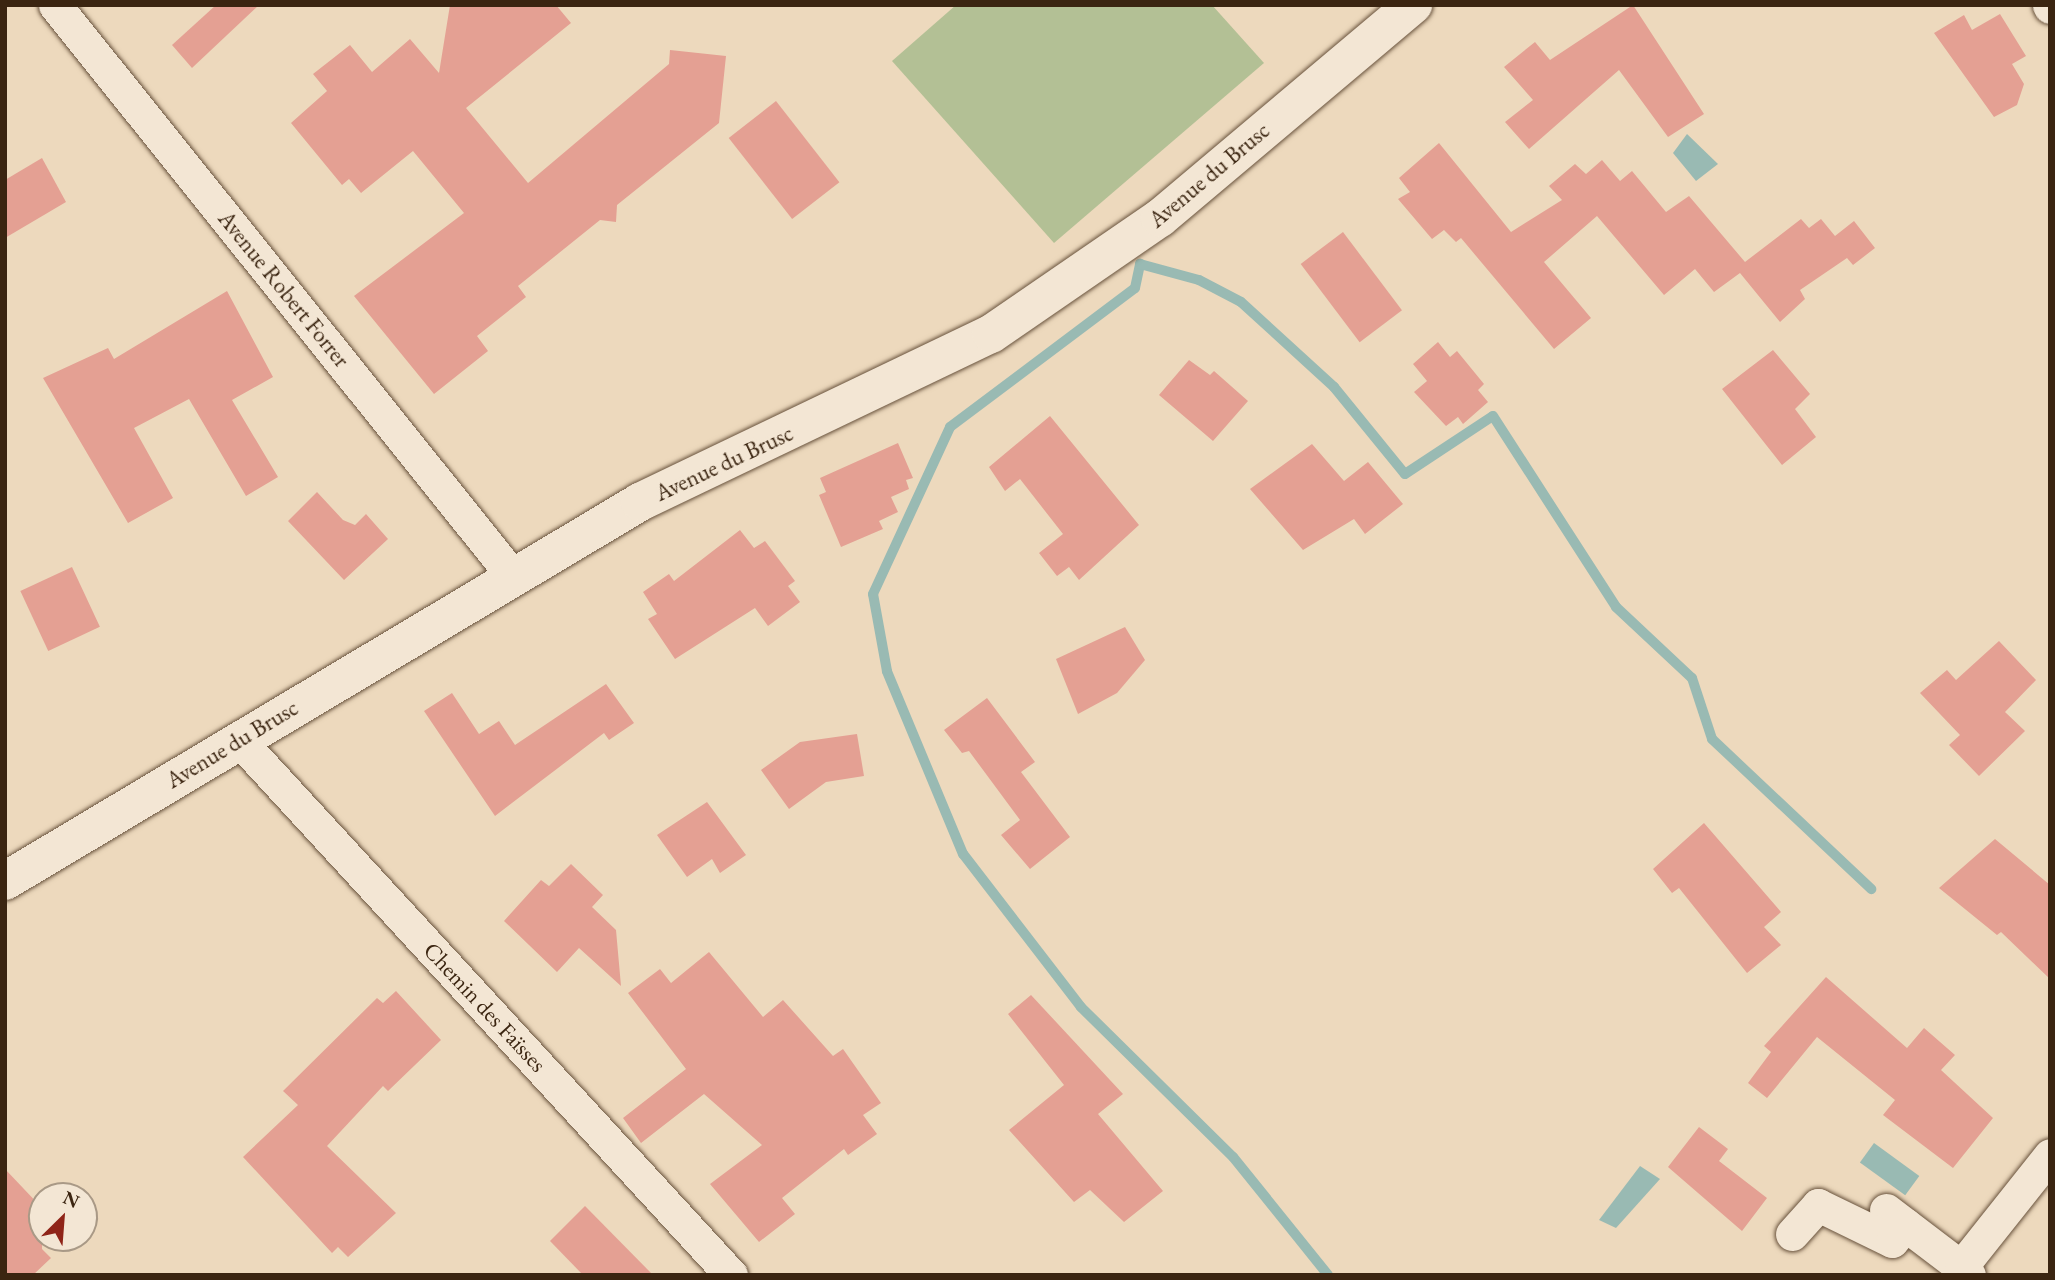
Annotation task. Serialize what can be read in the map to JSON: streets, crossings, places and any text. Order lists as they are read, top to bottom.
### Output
{
  "streets": {
    "street": ["Avenue du Brusc", "Avenue Robert Forrer", "Chemin des Faïsses"]
  },
  "crossings": [
    ["Avenue du Brusc", "Avenue Robert Forrer"],
    ["Avenue du Brusc", "Chemin des Faïsses"]
  ],
  "north": "top right"
}
